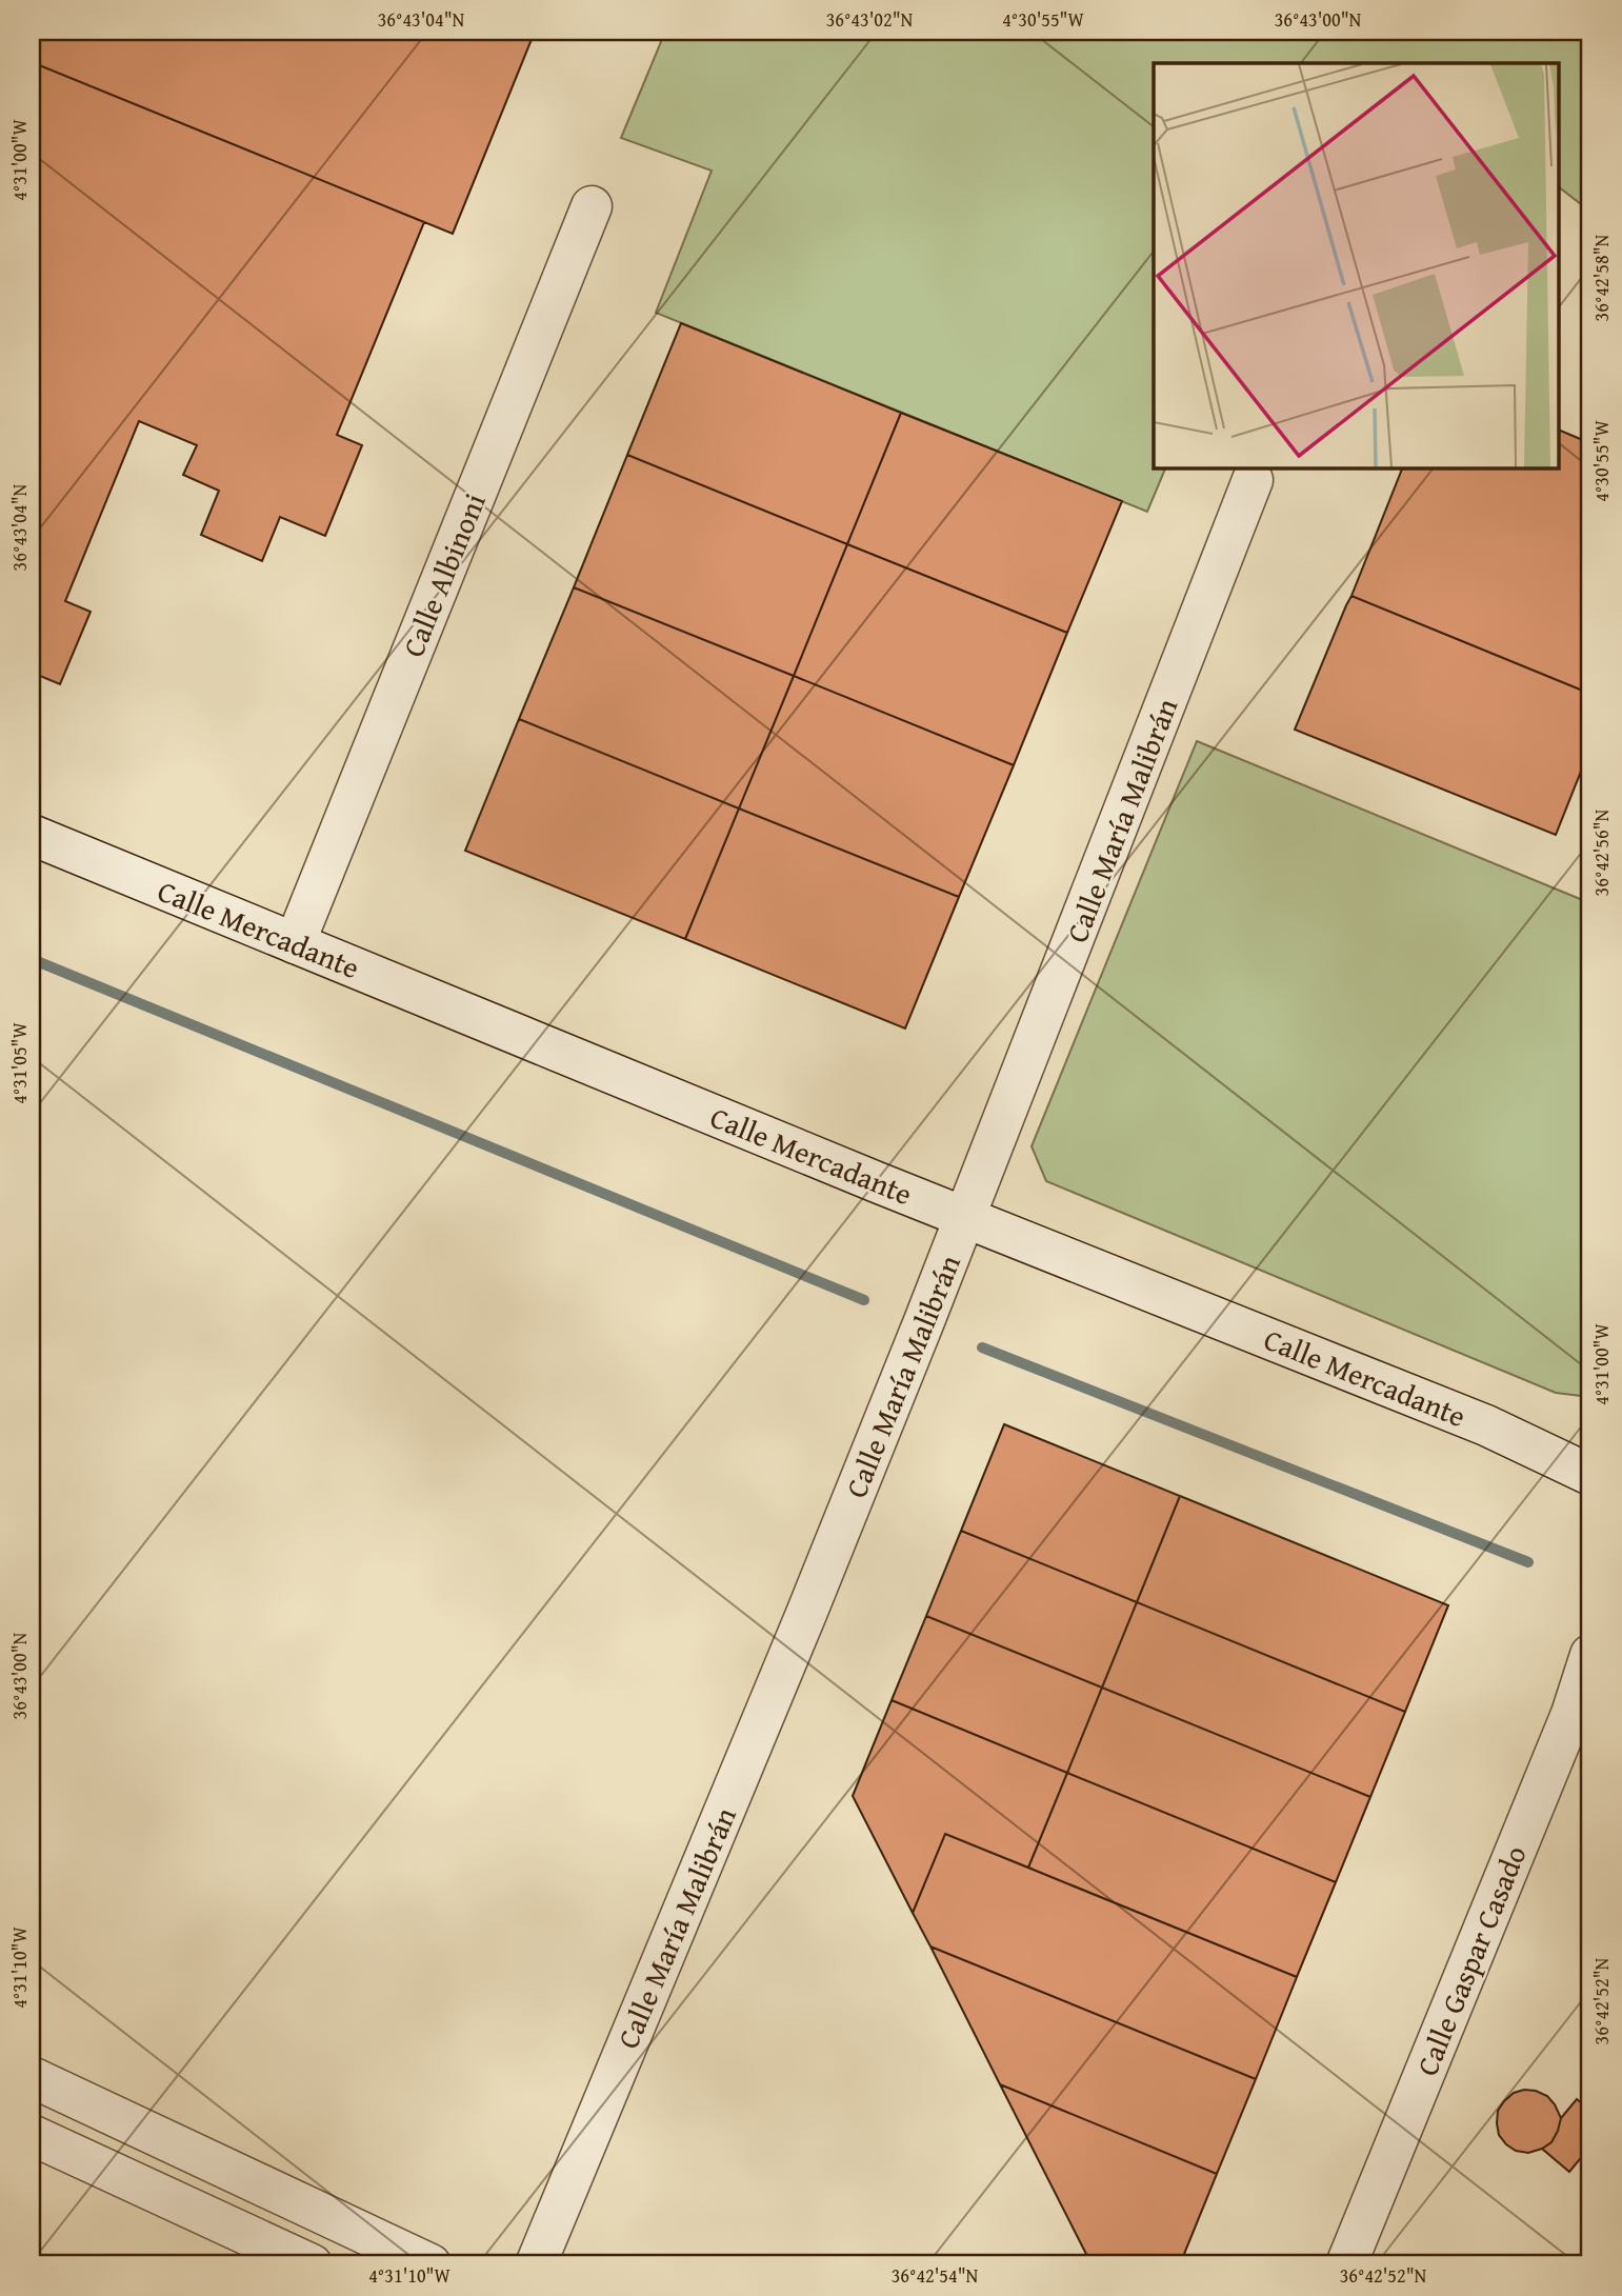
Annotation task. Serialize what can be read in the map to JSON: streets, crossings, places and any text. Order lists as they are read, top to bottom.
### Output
{
  "streets": {
    "street": [
      "Calle Albinoni",
      "Calle María Malibrán",
      "Calle Mercadante",
      "Calle Gaspar Casado"
    ]
  },
  "crossings": [
    ["Calle Albinoni", "Calle Mercadante"],
    ["Calle María Malibrán", "Calle Mercadante"]
  ],
  "coordinates": [
    "36°43'04\"N",
    "36°43'02\"N",
    "4°30'55\"W",
    "36°43'00\"N",
    "4°31'00\"W",
    "36°42'58\"N",
    "36°42'56\"N",
    "4°31'05\"W",
    "4°31'10\"W",
    "36°42'52\"N",
    "36°42'54\"N"
  ]
}
